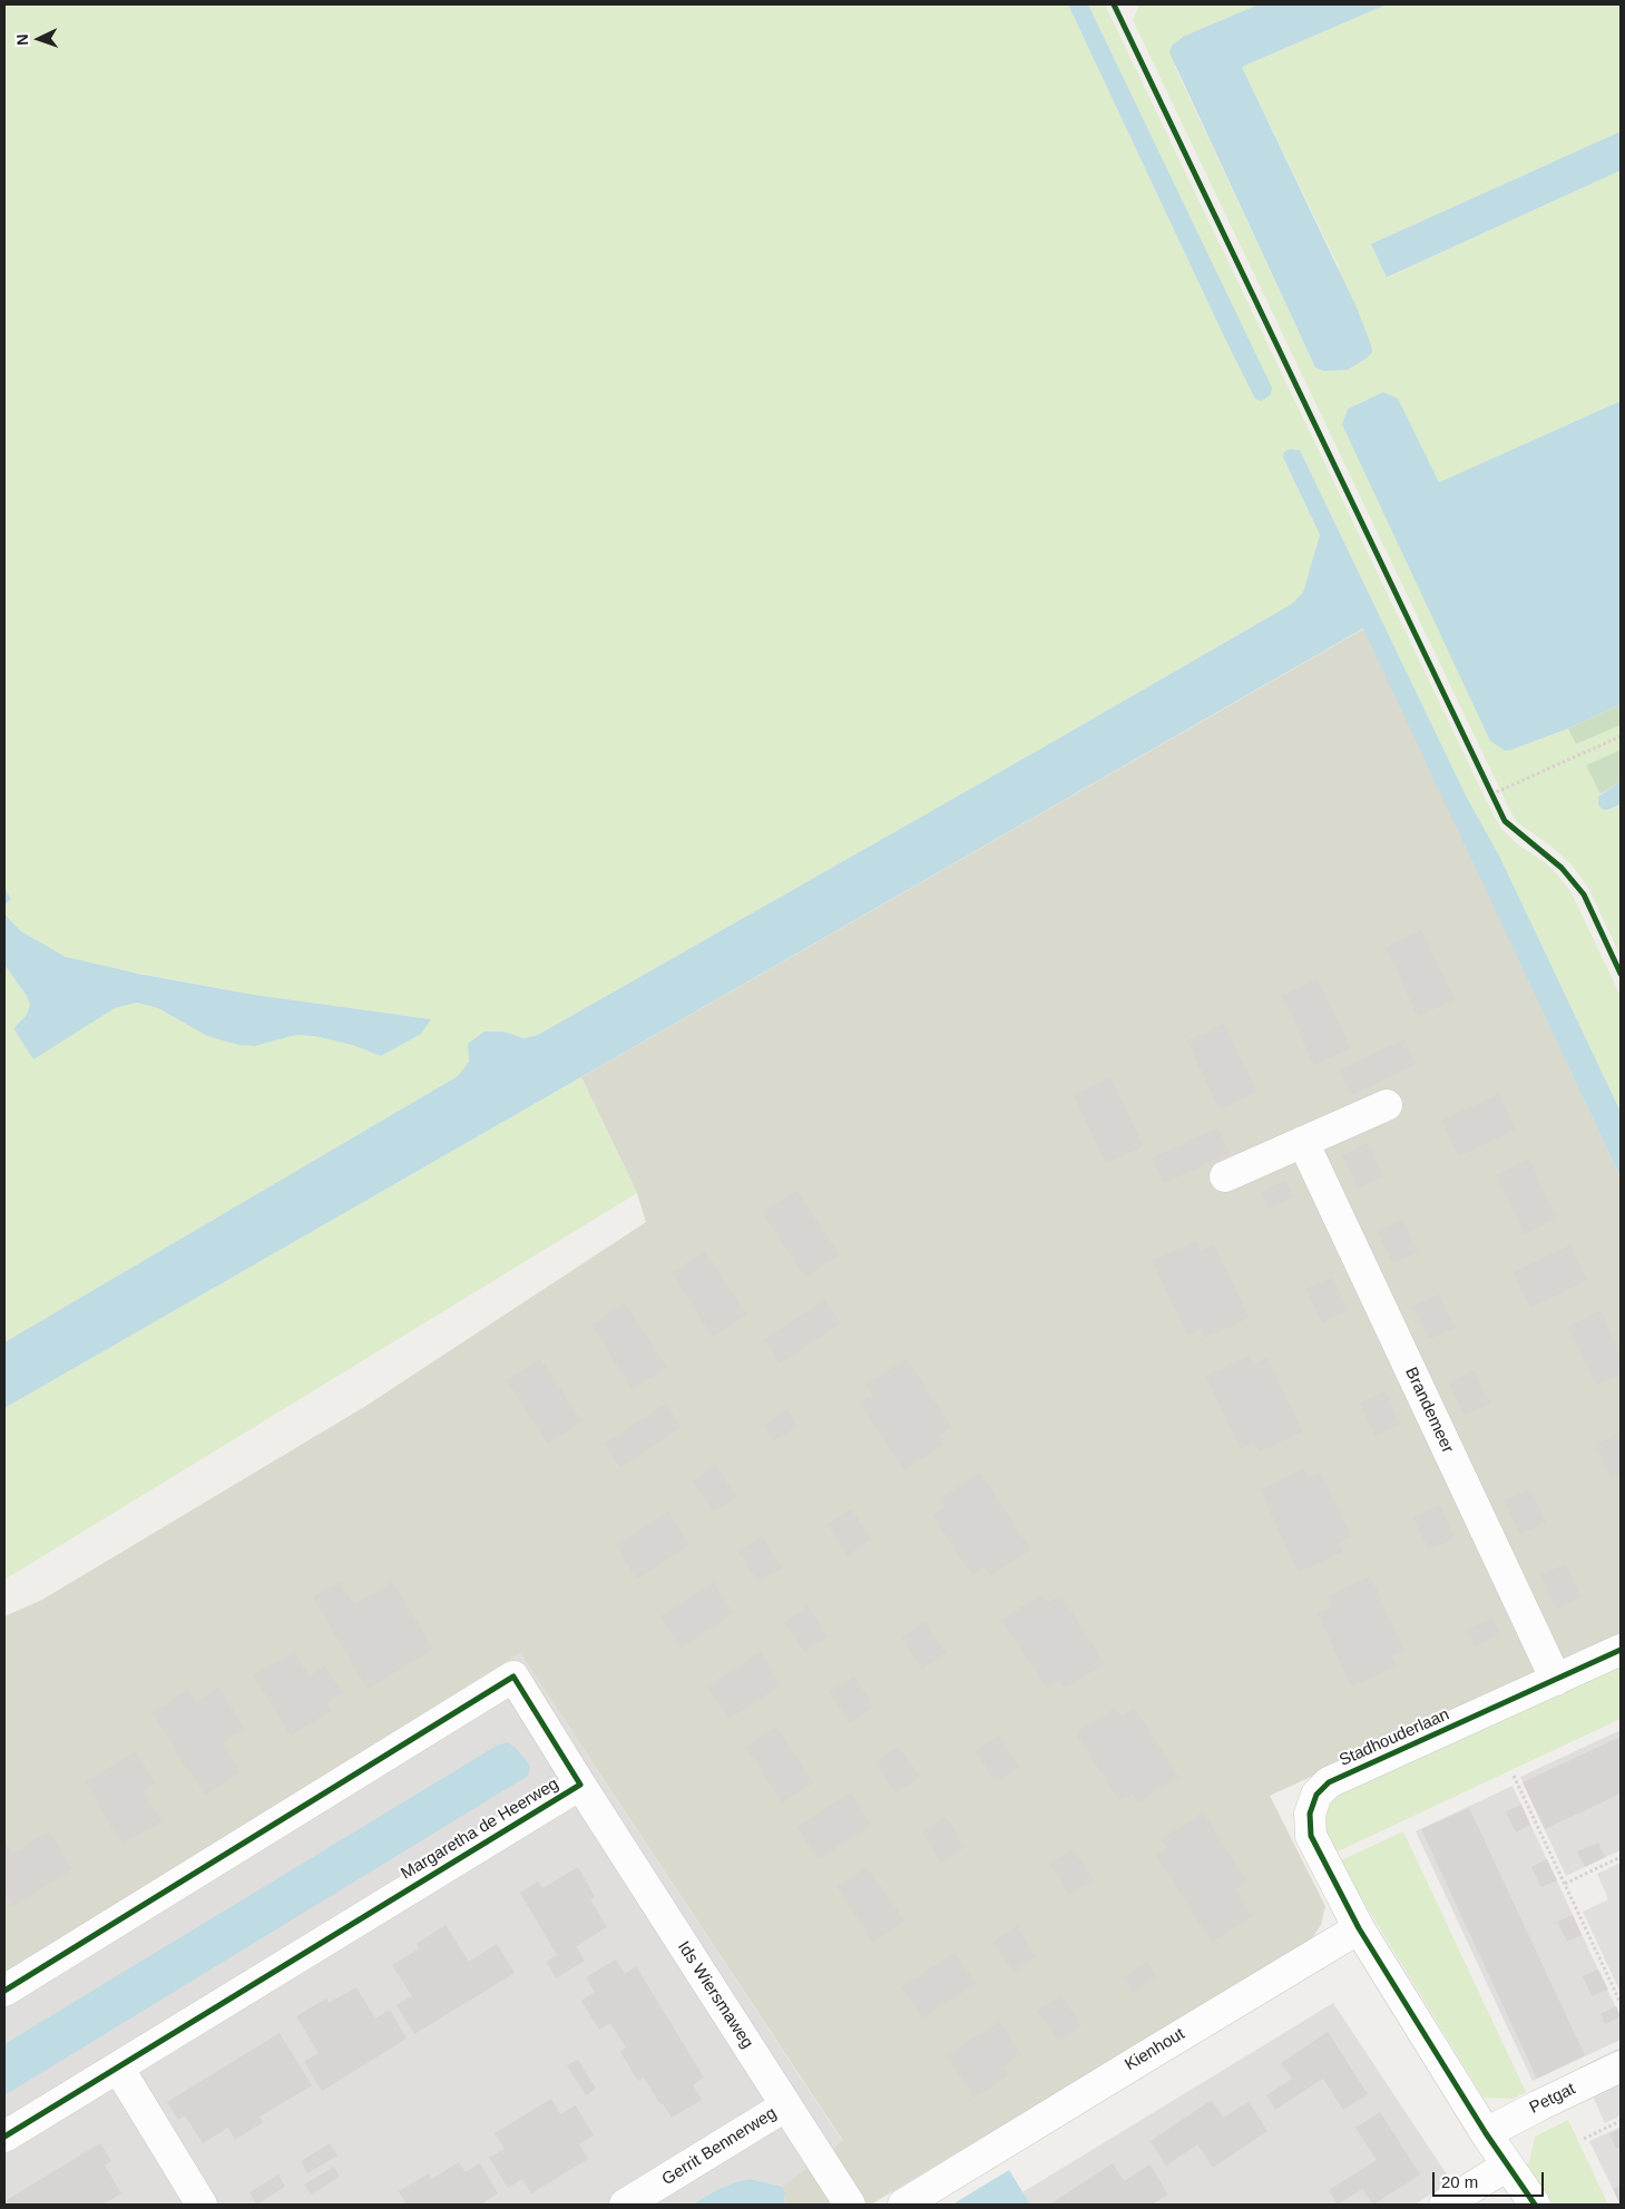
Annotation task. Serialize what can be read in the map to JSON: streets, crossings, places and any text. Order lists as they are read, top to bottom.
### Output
{
  "streets": {
    "street": [
      "Brandemeer",
      "Stadhouderlaan",
      "Margaretha de Heerweg",
      "Ids Wiersmaweg",
      "Kienhout",
      "Petgat",
      "Gerrit Bennerweg"
    ]
  },
  "crossings": [
    ["Brandemeer", "Stadhouderlaan"],
    ["Stadhouderlaan", "Kienhout"],
    ["Stadhouderlaan", "Petgat"],
    ["Margaretha de Heerweg", "Ids Wiersmaweg"],
    ["Ids Wiersmaweg", "Gerrit Bennerweg"]
  ],
  "scale_bar": "20 m",
  "north": "left"
}
